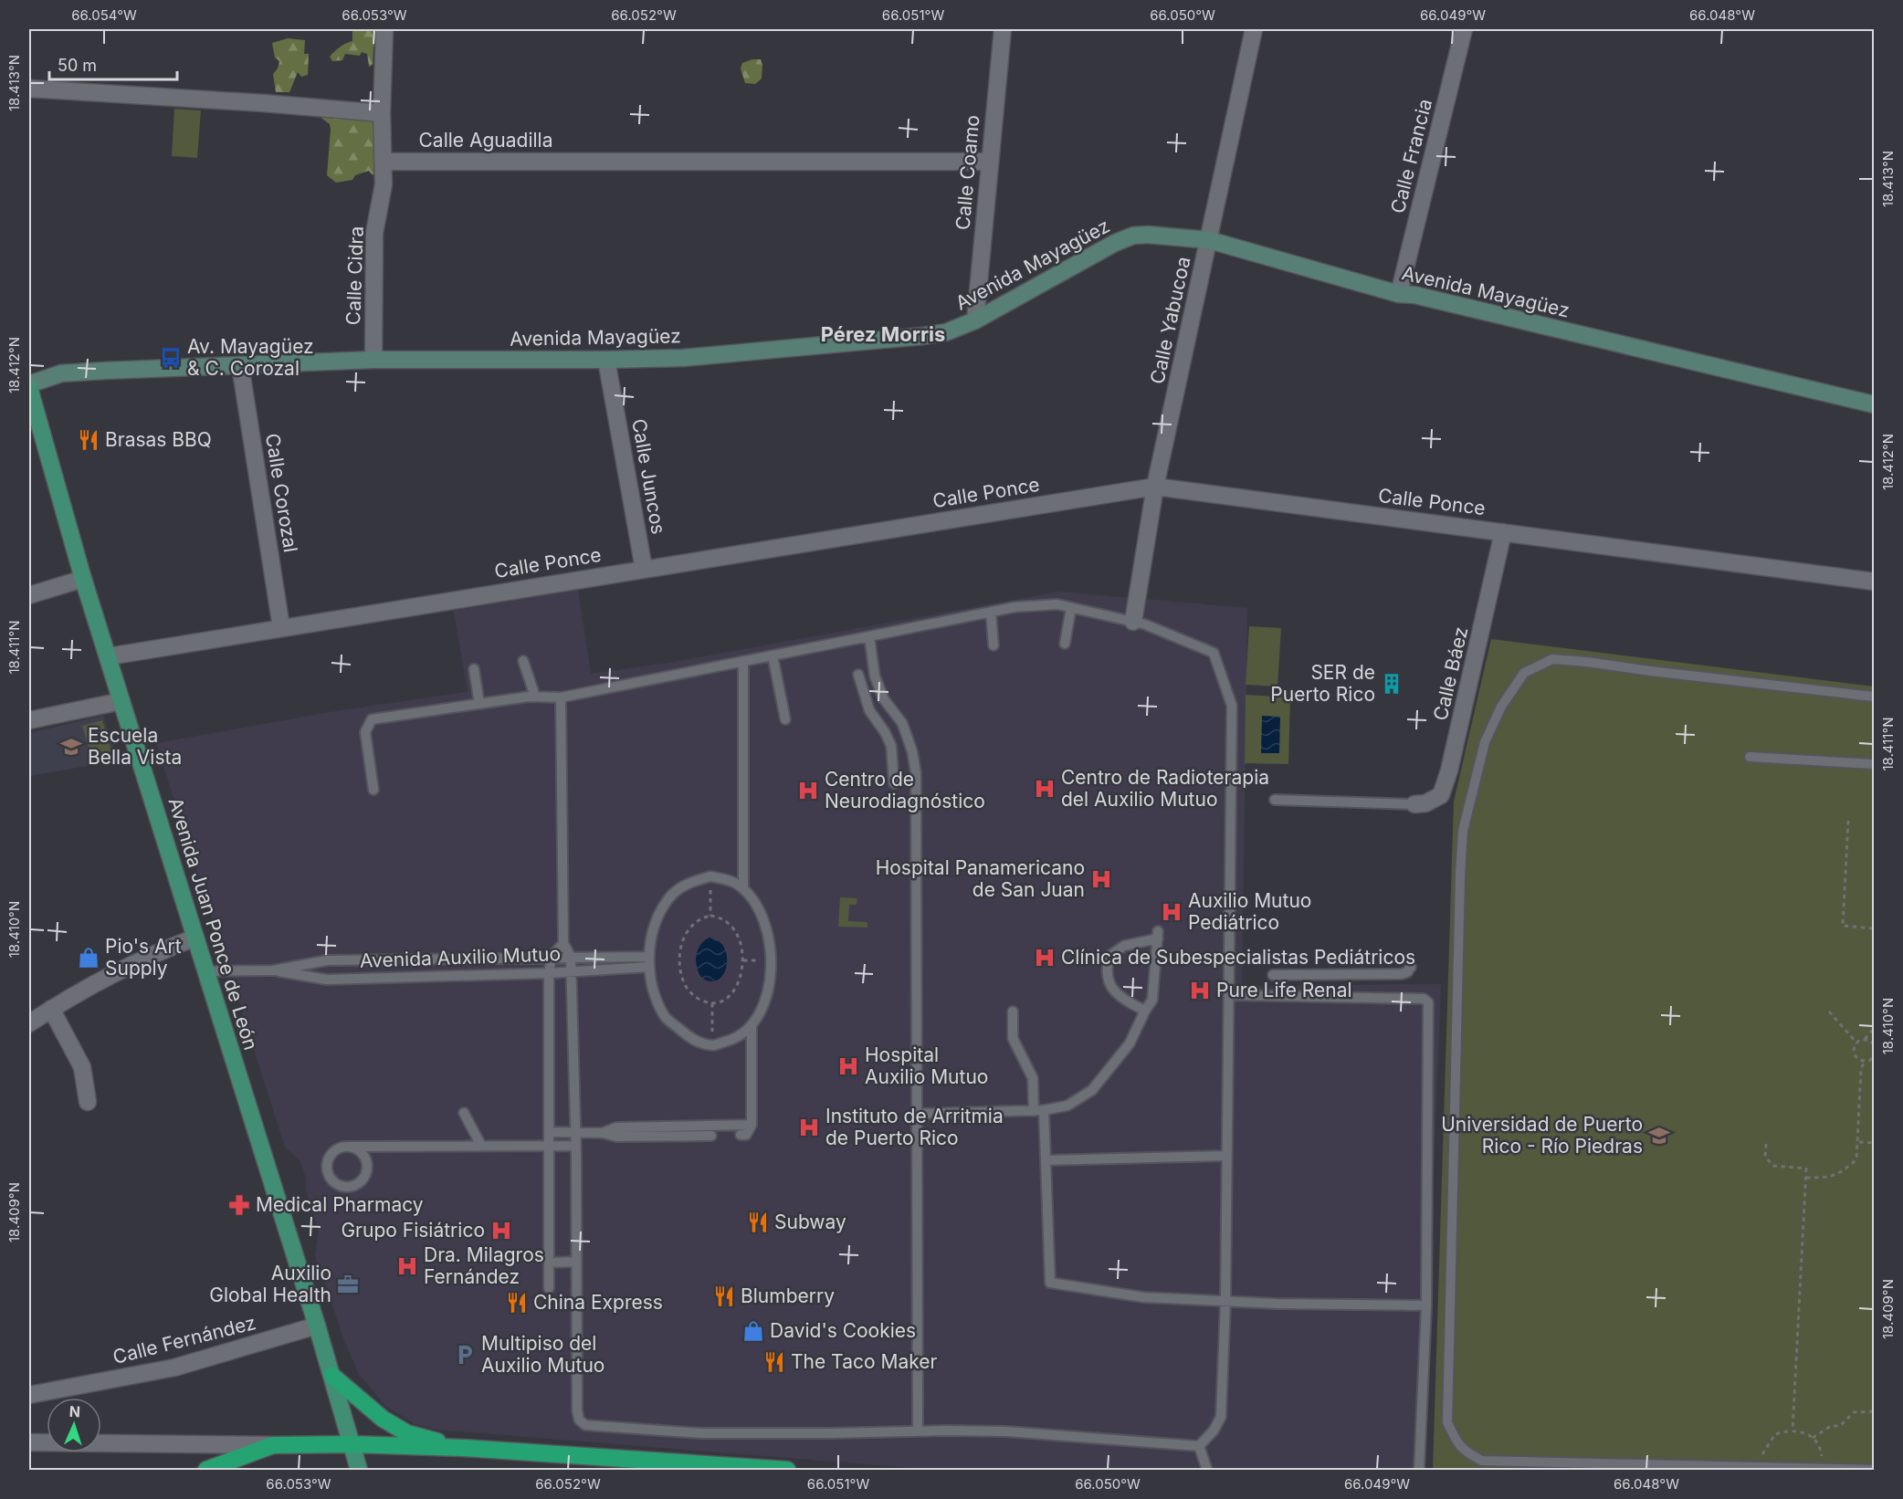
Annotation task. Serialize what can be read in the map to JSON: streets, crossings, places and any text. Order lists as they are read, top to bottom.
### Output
{
  "streets": {
    "main road": ["Avenida Juan Ponce de León"],
    "street": [
      "Calle Aguadilla",
      "Calle Francia",
      "Calle Coamo",
      "Avenida Mayagüez",
      "Calle Cidra",
      "Calle Yabucoa",
      "Calle Juncos",
      "Calle Corozal",
      "Calle Ponce",
      "Calle Báez",
      "Calle Fernández"
    ],
    "lane": ["Avenida Auxilio Mutuo"]
  },
  "crossings": [
    ["Calle Aguadilla", "Calle Coamo"],
    ["Calle Aguadilla", "Calle Cidra"],
    ["Calle Francia", "Avenida Mayagüez"],
    ["Calle Coamo", "Avenida Mayagüez"],
    ["Avenida Mayagüez", "Calle Cidra"],
    ["Avenida Mayagüez", "Calle Yabucoa"],
    ["Avenida Mayagüez", "Calle Juncos"],
    ["Avenida Mayagüez", "Calle Corozal"],
    ["Calle Yabucoa", "Calle Ponce"],
    ["Calle Juncos", "Calle Ponce"],
    ["Calle Corozal", "Calle Ponce"],
    ["Calle Ponce", "Calle Báez"],
    ["Calle Ponce", "Avenida Juan Ponce de León"],
    ["Avenida Juan Ponce de León", "Avenida Auxilio Mutuo"],
    ["Avenida Juan Ponce de León", "Calle Fernández"]
  ],
  "districts": ["Pérez Morris"],
  "places": {
    "bus stop": ["Av. Mayagüez & C. Corozal"],
    "restaurant": [
      "Brasas BBQ",
      "Subway",
      "Blumberry",
      "China Express",
      "The Taco Maker"
    ],
    "building": ["SER de Puerto Rico"],
    "school or university": ["Escuela Bella Vista", "Universidad de Puerto Rico - Río Piedras"],
    "hospital": [
      "Centro de Radioterapia del Auxilio Mutuo",
      "Centro de Neurodiagnóstico",
      "Hospital Panamericano de San Juan",
      "Auxilio Mutuo Pediátrico",
      "Clínica de Subespecialistas Pediátricos",
      "Pure Life Renal",
      "Hospital Auxilio Mutuo",
      "Instituto de Arritmia de Puerto Rico",
      "Grupo Fisiátrico",
      "Dra. Milagros Fernández"
    ],
    "shop": ["Pio's Art Supply", "David's Cookies"],
    "pharmacy": ["Medical Pharmacy"],
    "office": ["Auxilio Global Health"],
    "parking": ["Multipiso del Auxilio Mutuo"]
  },
  "scale_bar": "50 m",
  "north": "top",
  "coordinates": [
    "66.054°W",
    "66.053°W",
    "66.052°W",
    "66.051°W",
    "66.050°W",
    "66.049°W",
    "66.048°W",
    "18.413°N",
    "18.412°N",
    "18.411°N",
    "18.410°N",
    "18.409°N"
  ]
}
